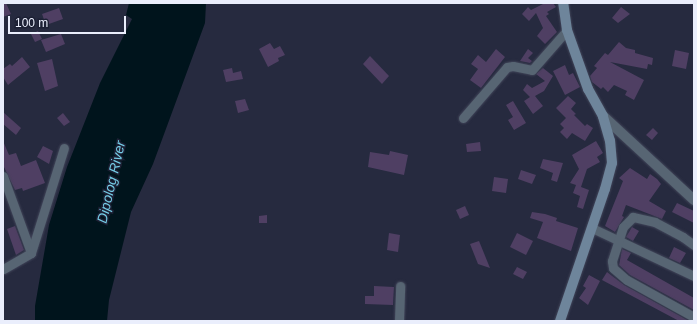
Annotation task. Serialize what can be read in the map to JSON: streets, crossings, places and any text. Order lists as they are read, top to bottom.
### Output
{
  "water": ["Dipolog River"],
  "scale_bar": "100 m"
}
